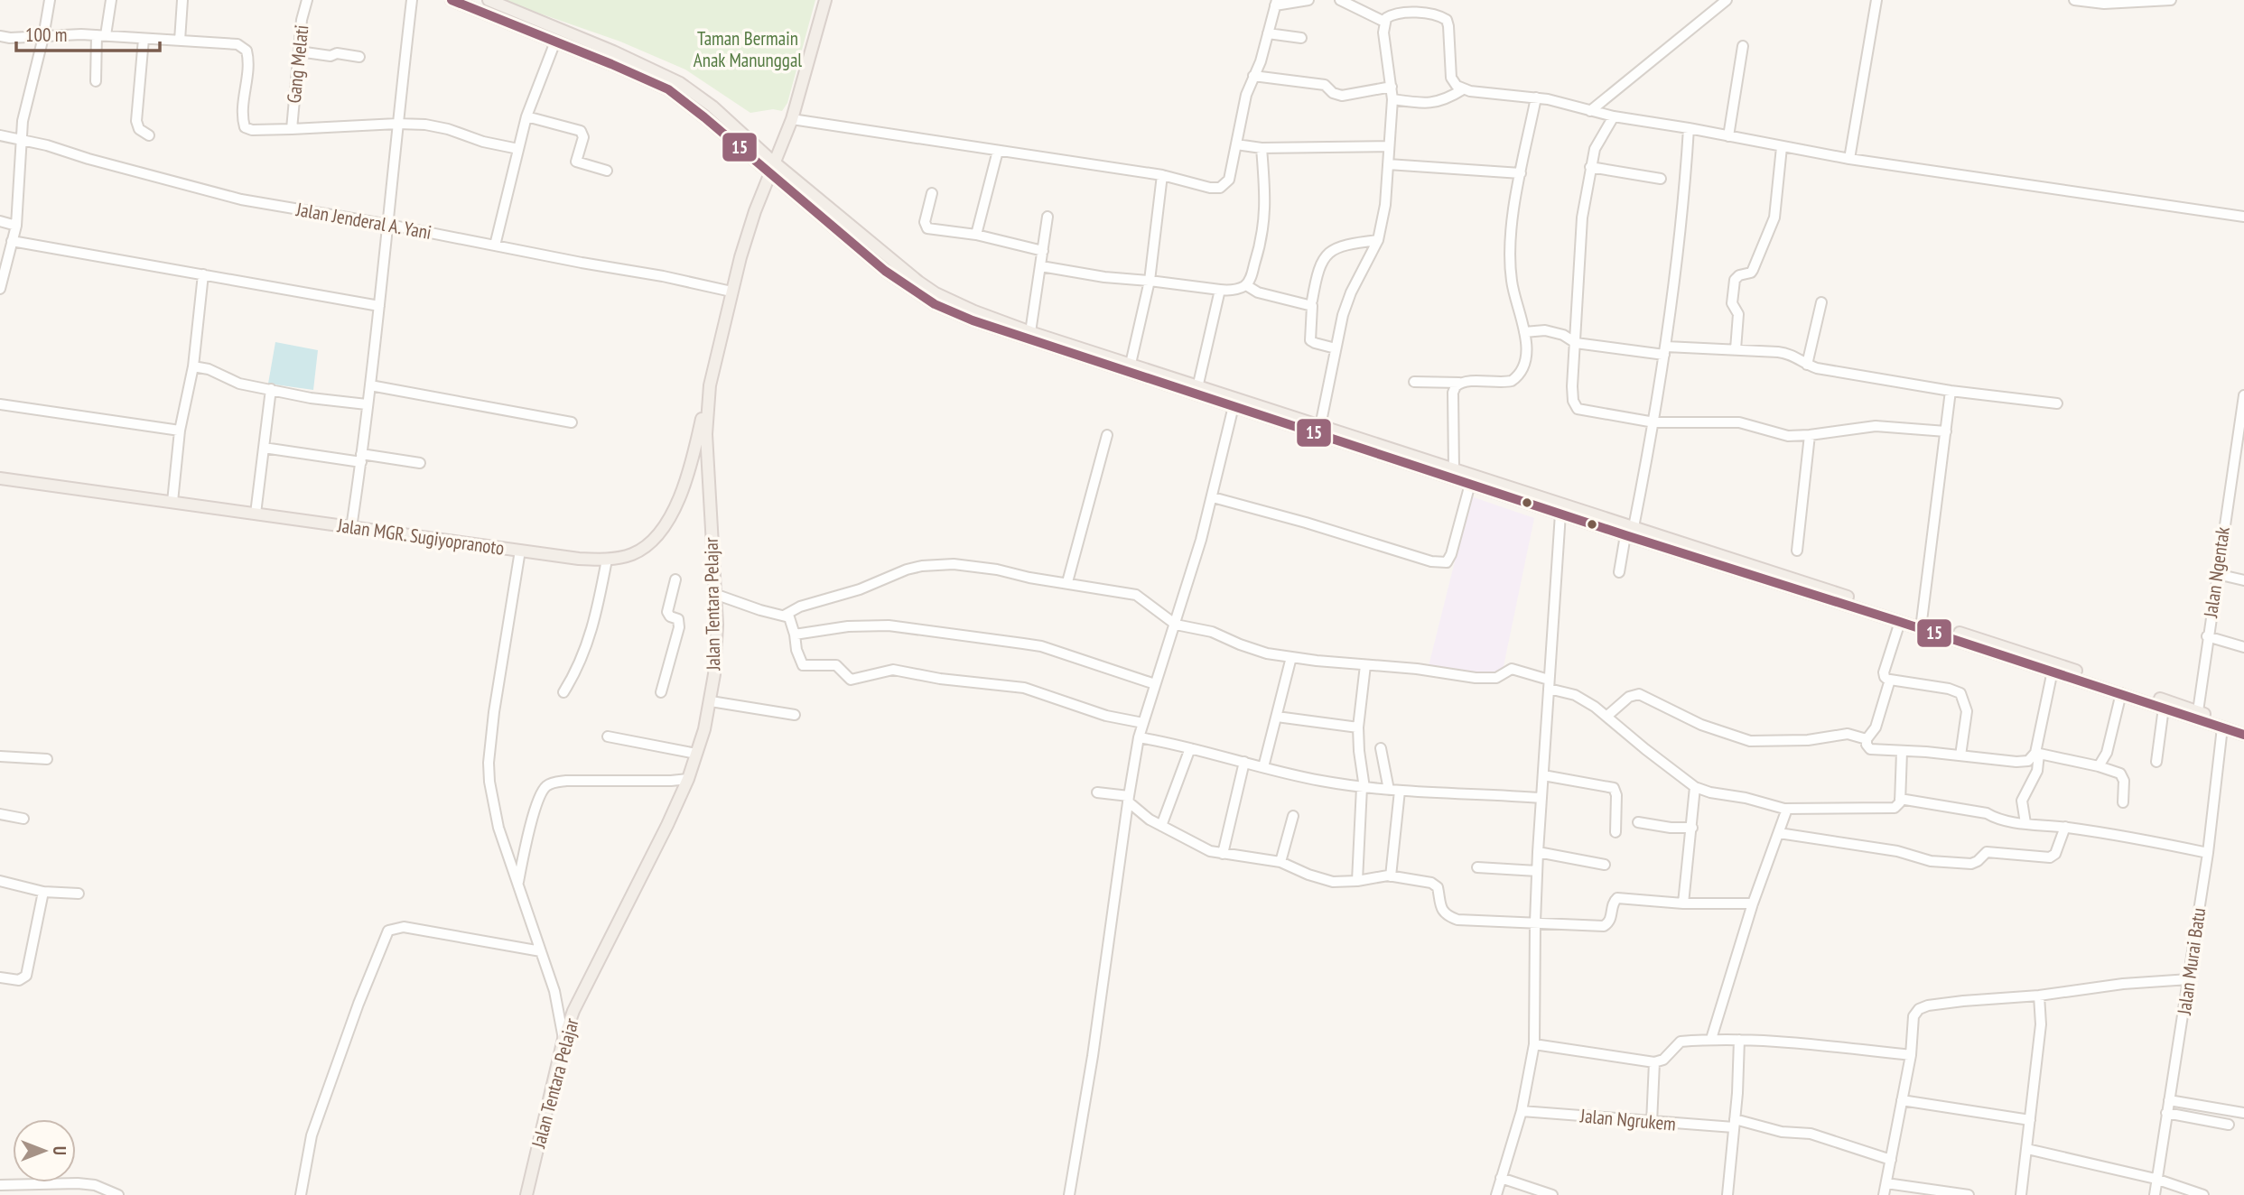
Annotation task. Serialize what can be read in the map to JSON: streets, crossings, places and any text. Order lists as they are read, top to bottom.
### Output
{
  "streets": {
    "main road": ["Jalan MGR. Sugiyopranoto", "Jalan Tentara Pelajar"],
    "street": [
      "Gang Melati",
      "Jalan Jenderal A. Yani",
      "Jalan Ngentak",
      "Jalan Murai Batu",
      "Jalan Ngrukem"
    ]
  },
  "crossings": [
    ["Jalan Jenderal A. Yani", "Jalan Tentara Pelajar"],
    ["Jalan MGR. Sugiyopranoto", "Jalan Tentara Pelajar"]
  ],
  "parks": ["Taman Bermain Anak Manunggal"],
  "lines": ["transit line 15"],
  "scale_bar": "100 m",
  "north": "right"
}
